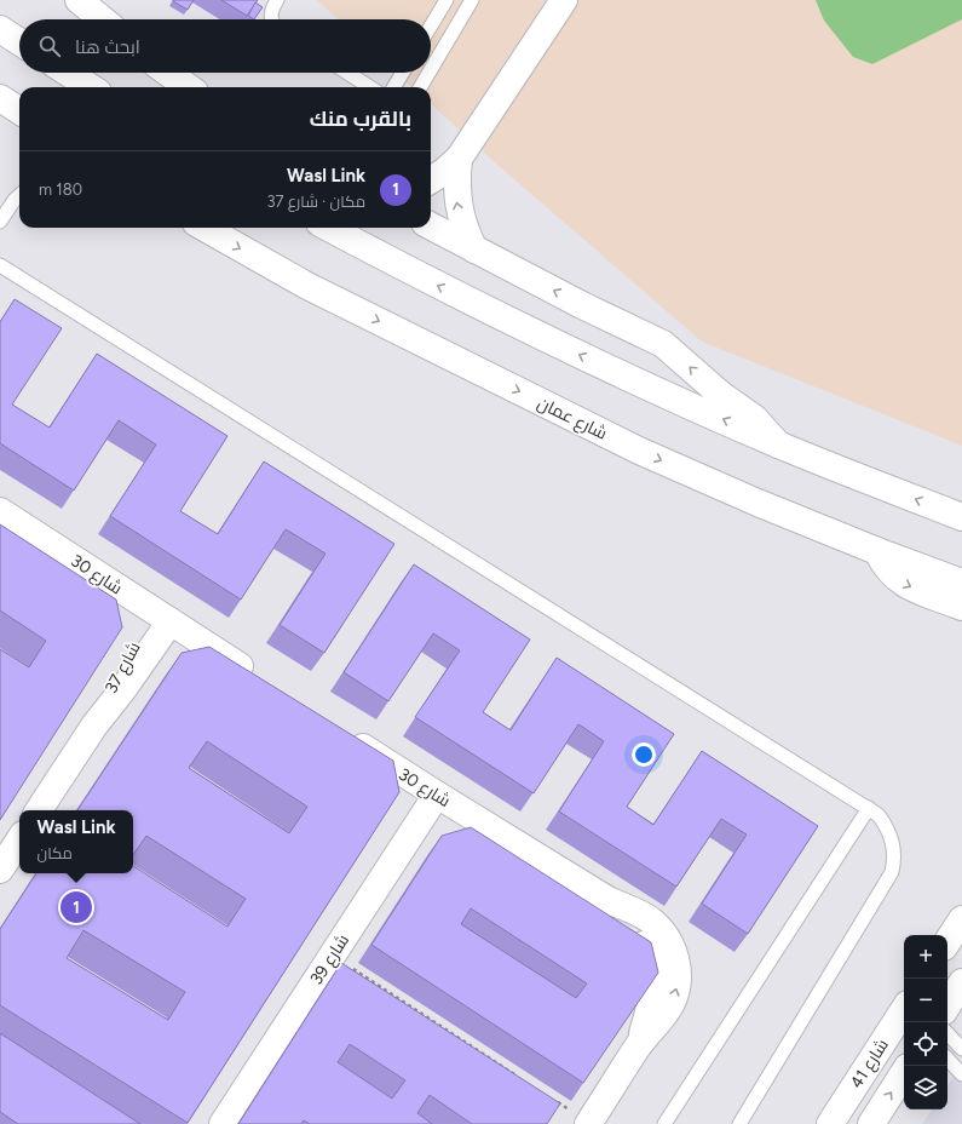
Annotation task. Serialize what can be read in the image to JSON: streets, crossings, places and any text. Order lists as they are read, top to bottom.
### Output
{
  "streets": {
    "street": [
      "شارع عمان",
      "شارع 30",
      "شارع 37",
      "شارع 39",
      "شارع 41"
    ]
  },
  "crossings": [
    ["شارع 30", "شارع 37"],
    ["شارع 30", "شارع 39"]
  ],
  "page": {
    "search": "ابحث هنا",
    "heading": "بالقرب منك",
    "list": [
      {
        "mark": "1",
        "name": "Wasl Link",
        "note": "مكان · شارع 37",
        "value": "180 m"
      }
    ],
    "popup": ["Wasl Link", "مكان"],
    "pins": "1",
    "map_buttons": ["+", "−"]
  }
}
